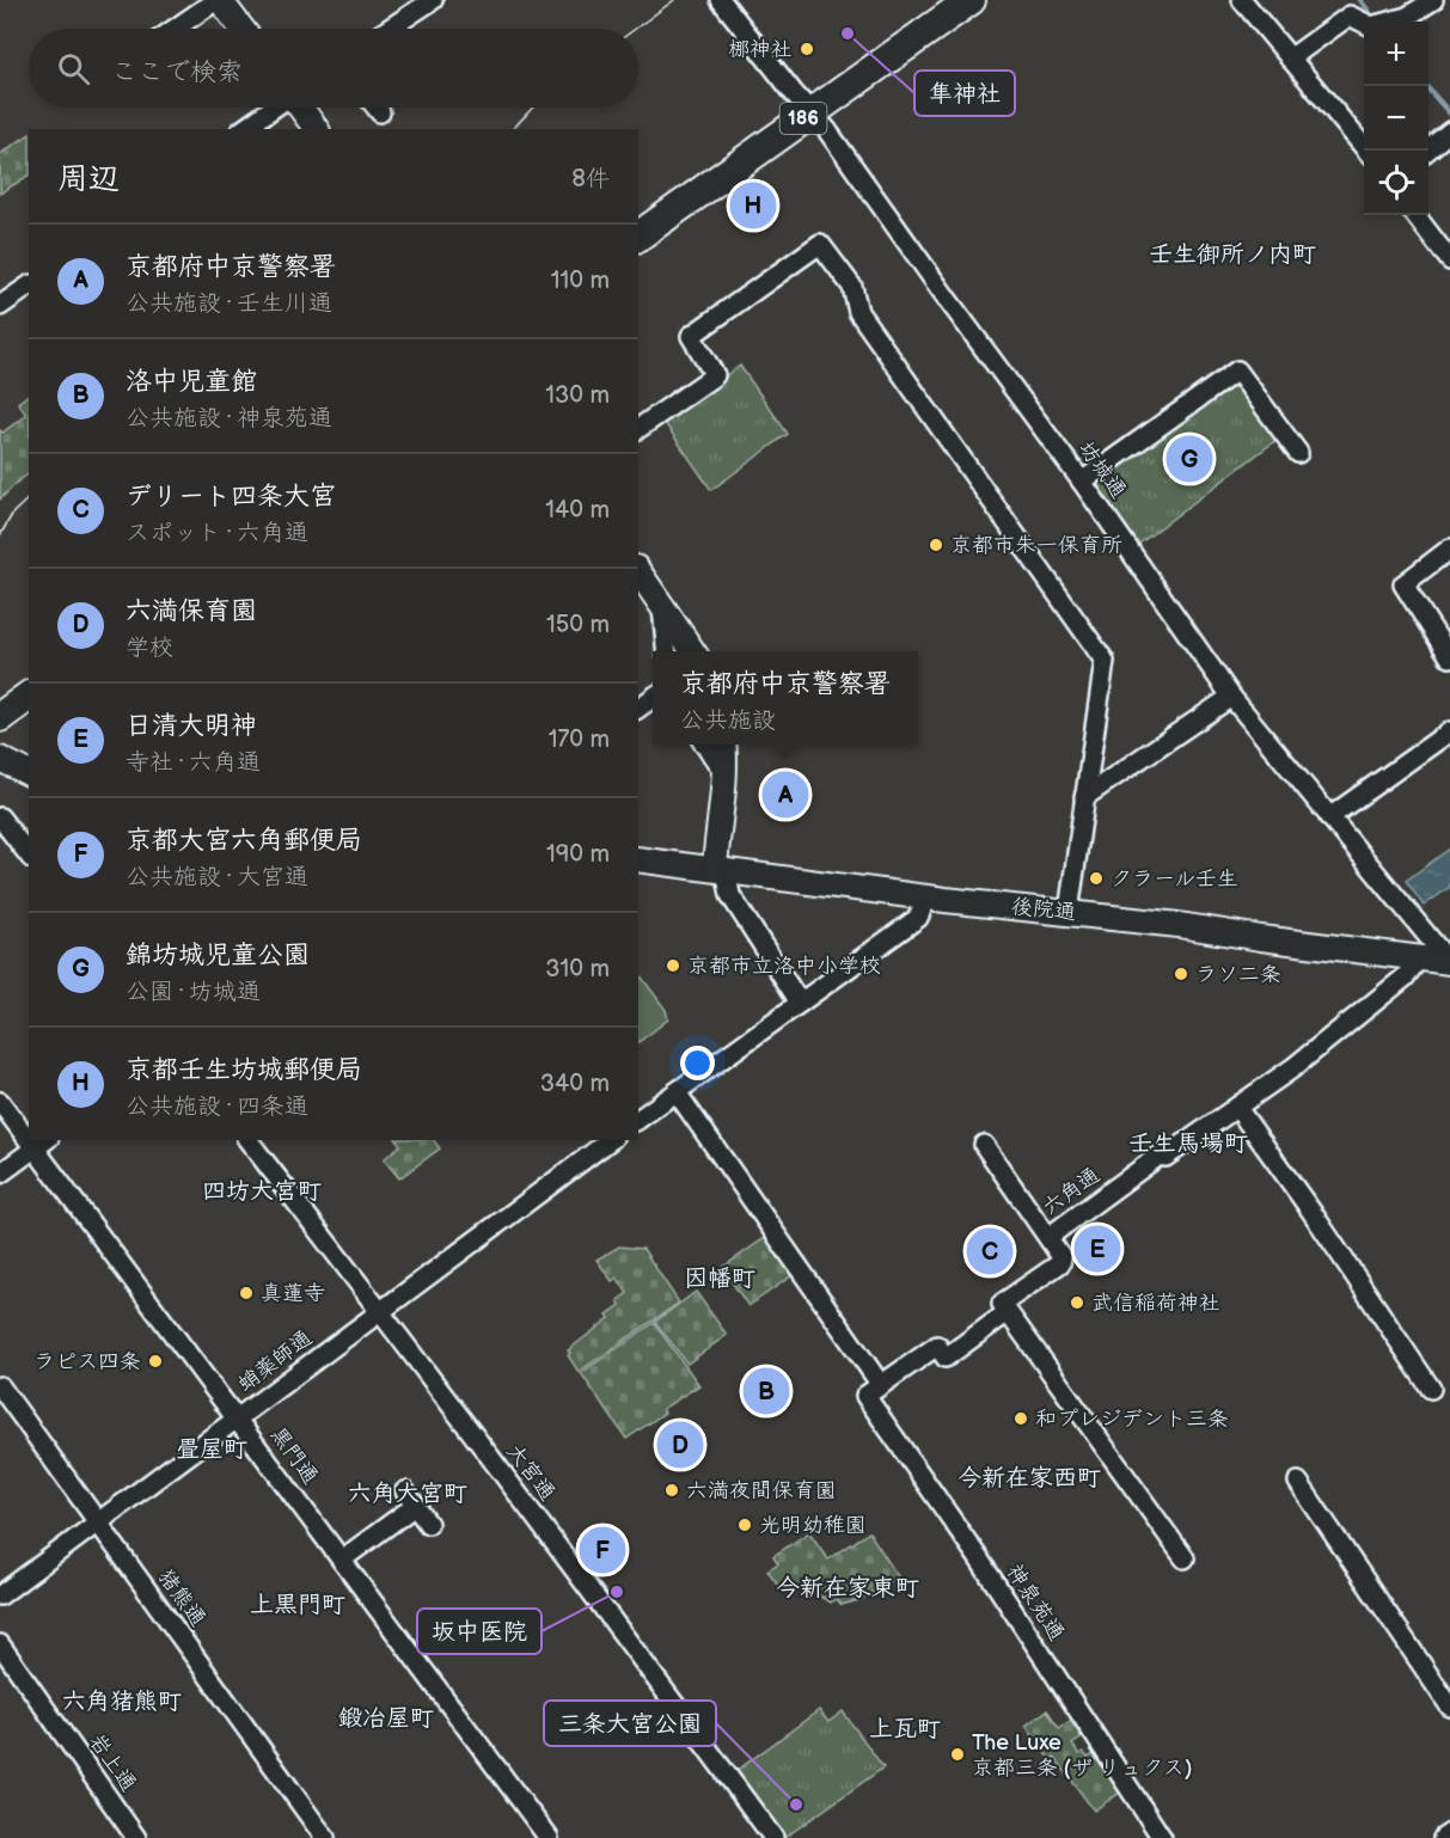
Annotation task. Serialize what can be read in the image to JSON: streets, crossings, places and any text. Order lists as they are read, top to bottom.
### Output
{
  "streets": {
    "main road": ["186"],
    "street": [
      "坊城通",
      "後院通",
      "六角通",
      "蛸薬師通",
      "黒門通",
      "大宮通",
      "猪熊通",
      "神泉苑通",
      "岩上通"
    ]
  },
  "crossings": [
    ["186", "坊城通"],
    ["坊城通", "後院通"],
    ["後院通", "六角通"],
    ["六角通", "神泉苑通"],
    ["蛸薬師通", "黒門通"],
    ["蛸薬師通", "大宮通"],
    ["蛸薬師通", "猪熊通"]
  ],
  "districts": [
    "壬生御所ノ内町",
    "壬生馬場町",
    "四坊大宮町",
    "因幡町",
    "畳屋町",
    "今新在家西町",
    "六角大宮町",
    "今新在家東町",
    "上黒門町",
    "六角猪熊町",
    "鍛冶屋町",
    "上瓦町"
  ],
  "places": [
    "隼神社",
    "梛神社",
    "京都市朱一保育所",
    "クラール壬生",
    "京都市立洛中小学校",
    "ラソ二条",
    "真蓮寺",
    "武信稲荷神社",
    "ラピス四条",
    "和プレジデント三条",
    "六満夜間保育園",
    "光明幼稚園",
    "坂中医院",
    "The Luxe 京都三条 (ザ リュクス)",
    "三条大宮公園"
  ],
  "page": {
    "map_buttons": ["+", "−"],
    "search": "ここで検索",
    "heading": ["周辺", "8件"],
    "pins": [
      "H",
      "G",
      "A",
      "E",
      "C",
      "B",
      "D",
      "F"
    ],
    "list": [
      {
        "mark": "A",
        "name": "京都府中京警察署",
        "note": "公共施設 · 壬生川通",
        "value": "110 m"
      },
      {
        "mark": "B",
        "name": "洛中児童館",
        "note": "公共施設 · 神泉苑通",
        "value": "130 m"
      },
      {
        "mark": "C",
        "name": "デリート四条大宮",
        "note": "スポット · 六角通",
        "value": "140 m"
      },
      {
        "mark": "D",
        "name": "六満保育園",
        "note": "学校",
        "value": "150 m"
      },
      {
        "mark": "E",
        "name": "日清大明神",
        "note": "寺社 · 六角通",
        "value": "170 m"
      },
      {
        "mark": "F",
        "name": "京都大宮六角郵便局",
        "note": "公共施設 · 大宮通",
        "value": "190 m"
      },
      {
        "mark": "G",
        "name": "錦坊城児童公園",
        "note": "公園 · 坊城通",
        "value": "310 m"
      },
      {
        "mark": "H",
        "name": "京都壬生坊城郵便局",
        "note": "公共施設 · 四条通",
        "value": "340 m"
      }
    ],
    "popup": ["京都府中京警察署", "公共施設"]
  }
}
